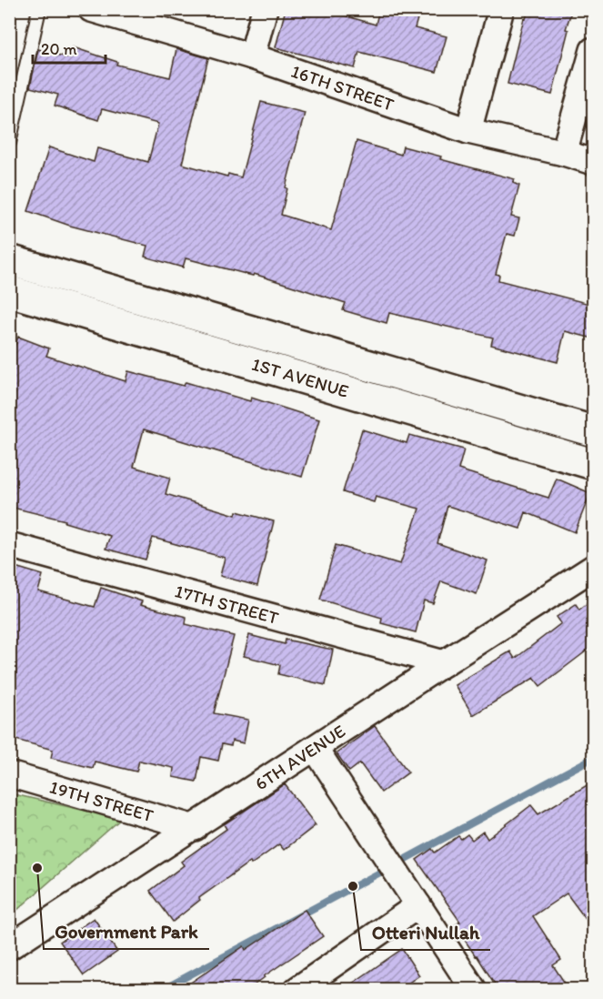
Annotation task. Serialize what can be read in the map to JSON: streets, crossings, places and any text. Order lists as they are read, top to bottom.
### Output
{
  "streets": {
    "street": [
      "16TH STREET",
      "1ST AVENUE",
      "17TH STREET",
      "6TH AVENUE",
      "19TH STREET"
    ]
  },
  "crossings": [
    ["17TH STREET", "6TH AVENUE"],
    ["6TH AVENUE", "19TH STREET"]
  ],
  "places": ["Government Park", "Otteri Nullah"],
  "scale_bar": "20 m"
}
